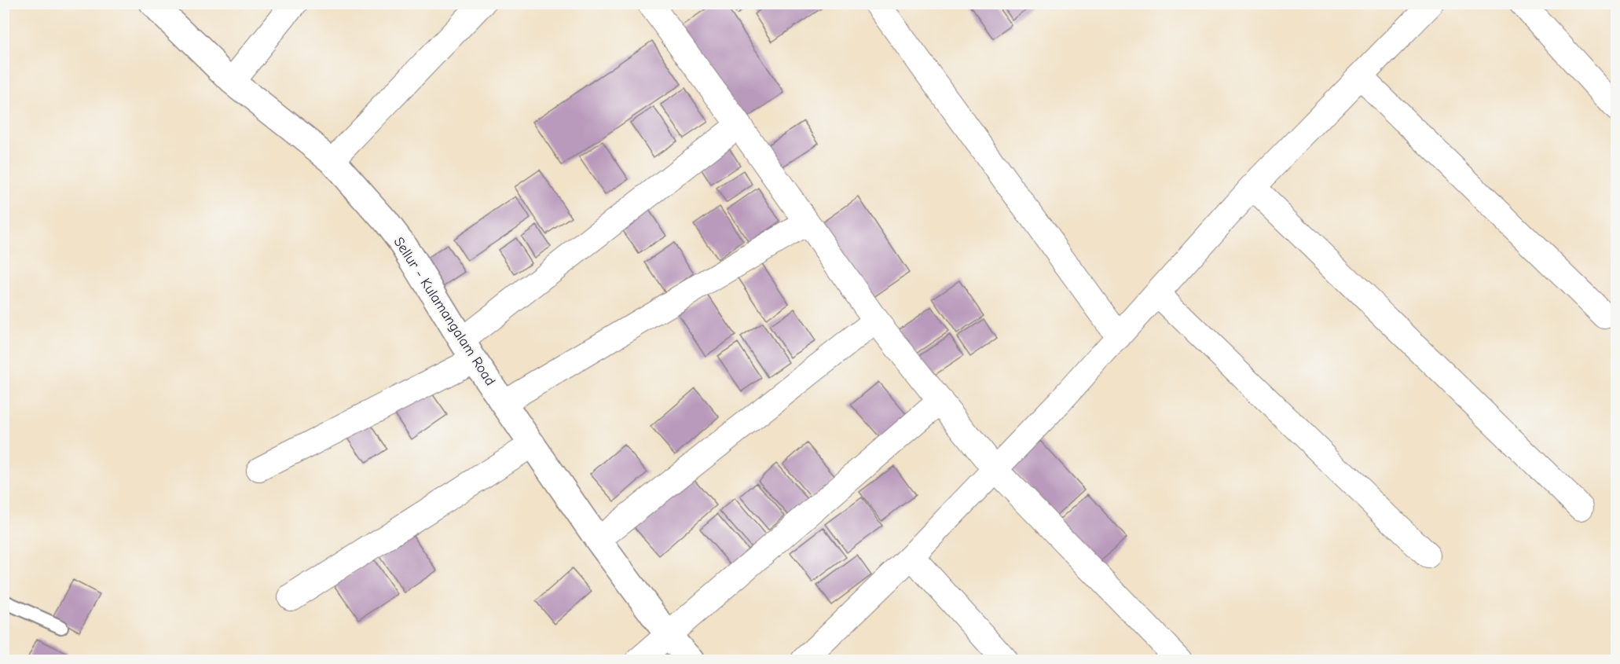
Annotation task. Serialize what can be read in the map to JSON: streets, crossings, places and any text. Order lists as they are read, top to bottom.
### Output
{
  "streets": {
    "main road": ["Sellur - Kulamangalam Road"]
  }
}
